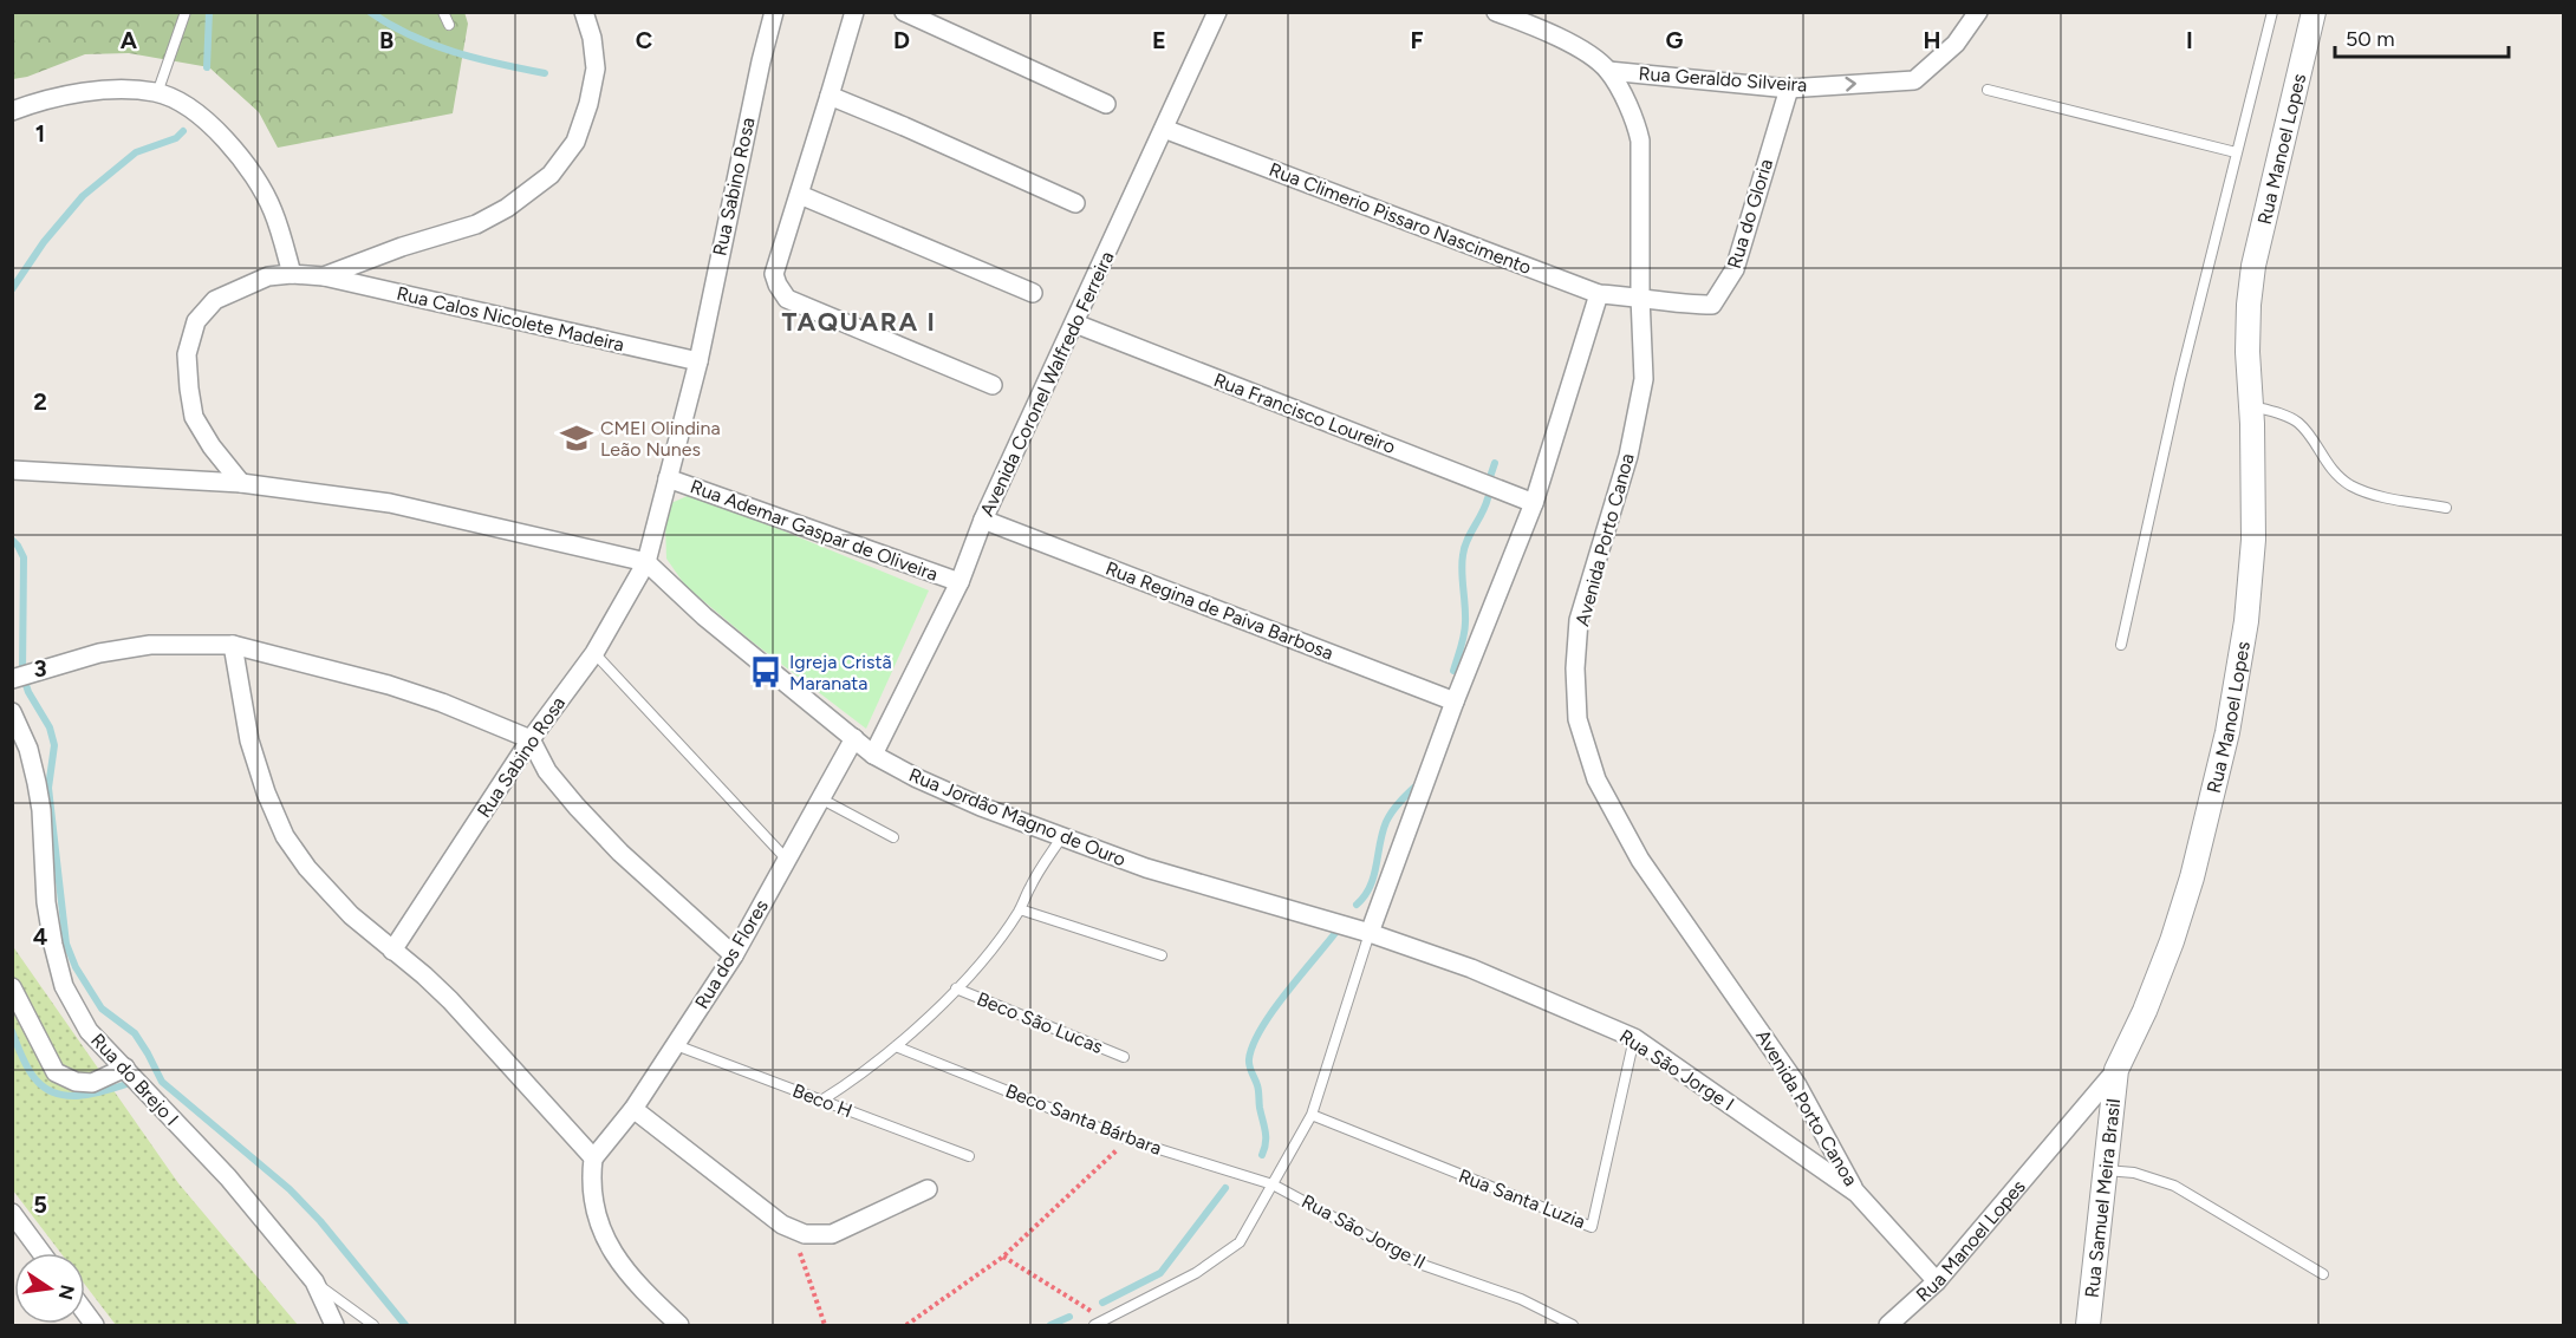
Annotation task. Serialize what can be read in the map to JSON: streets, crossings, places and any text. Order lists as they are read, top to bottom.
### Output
{
  "streets": {
    "street": [
      "Rua Geraldo Silveira",
      "Rua Manoel Lopes",
      "Rua Sabino Rosa",
      "Rua do Gloria",
      "Rua Climerio Pissaro Nascimento",
      "Rua Calos Nicolete Madeira",
      "Avenida Coronel Walfredo Ferreira",
      "Rua Francisco Loureiro",
      "Rua Ademar Gaspar de Oliveira",
      "Avenida Porto Canoa",
      "Rua Regina de Paiva Barbosa",
      "Rua Jordão Magno de Ouro",
      "Rua dos Flores",
      "Rua São Jorge I",
      "Rua do Brejo I",
      "Rua Samuel Meira Brasil"
    ],
    "lane": [
      "Beco São Lucas",
      "Beco H",
      "Beco Santa Bárbara",
      "Rua Santa Luzia",
      "Rua São Jorge II"
    ]
  },
  "crossings": [
    ["Rua Geraldo Silveira", "Rua do Gloria"],
    ["Rua Geraldo Silveira", "Avenida Porto Canoa"],
    ["Rua Manoel Lopes", "Rua São Jorge I"],
    ["Rua Manoel Lopes", "Rua Samuel Meira Brasil"],
    ["Rua Sabino Rosa", "Rua Calos Nicolete Madeira"],
    ["Rua Sabino Rosa", "Rua Ademar Gaspar de Oliveira"],
    ["Rua Sabino Rosa", "Rua Jordão Magno de Ouro"],
    ["Rua do Gloria", "Rua Climerio Pissaro Nascimento"],
    ["Rua do Gloria", "Avenida Porto Canoa"],
    ["Rua Climerio Pissaro Nascimento", "Avenida Coronel Walfredo Ferreira"],
    ["Rua Climerio Pissaro Nascimento", "Avenida Porto Canoa"],
    ["Avenida Coronel Walfredo Ferreira", "Rua Francisco Loureiro"],
    ["Avenida Coronel Walfredo Ferreira", "Rua Ademar Gaspar de Oliveira"],
    ["Avenida Coronel Walfredo Ferreira", "Rua Regina de Paiva Barbosa"],
    ["Avenida Coronel Walfredo Ferreira", "Rua Jordão Magno de Ouro"],
    ["Avenida Porto Canoa", "Rua São Jorge I"],
    ["Rua Jordão Magno de Ouro", "Rua dos Flores"],
    ["Rua Jordão Magno de Ouro", "Rua São Jorge I"],
    ["Rua dos Flores", "Beco H"],
    ["Rua São Jorge I", "Rua Santa Luzia"],
    ["Beco Santa Bárbara", "Rua São Jorge II"]
  ],
  "one_way": ["Rua Geraldo Silveira"],
  "districts": ["TAQUARA I"],
  "places": {
    "school or university": ["CMEI Olindina Leão Nunes"],
    "bus stop": ["Igreja Cristã Maranata"]
  },
  "scale_bar": "50 m",
  "north": "right",
  "grid": {
    "columns": [
      "A",
      "B",
      "C",
      "D",
      "E",
      "F",
      "G",
      "H",
      "I"
    ],
    "rows": [
      "1",
      "2",
      "3",
      "4",
      "5"
    ]
  }
}
